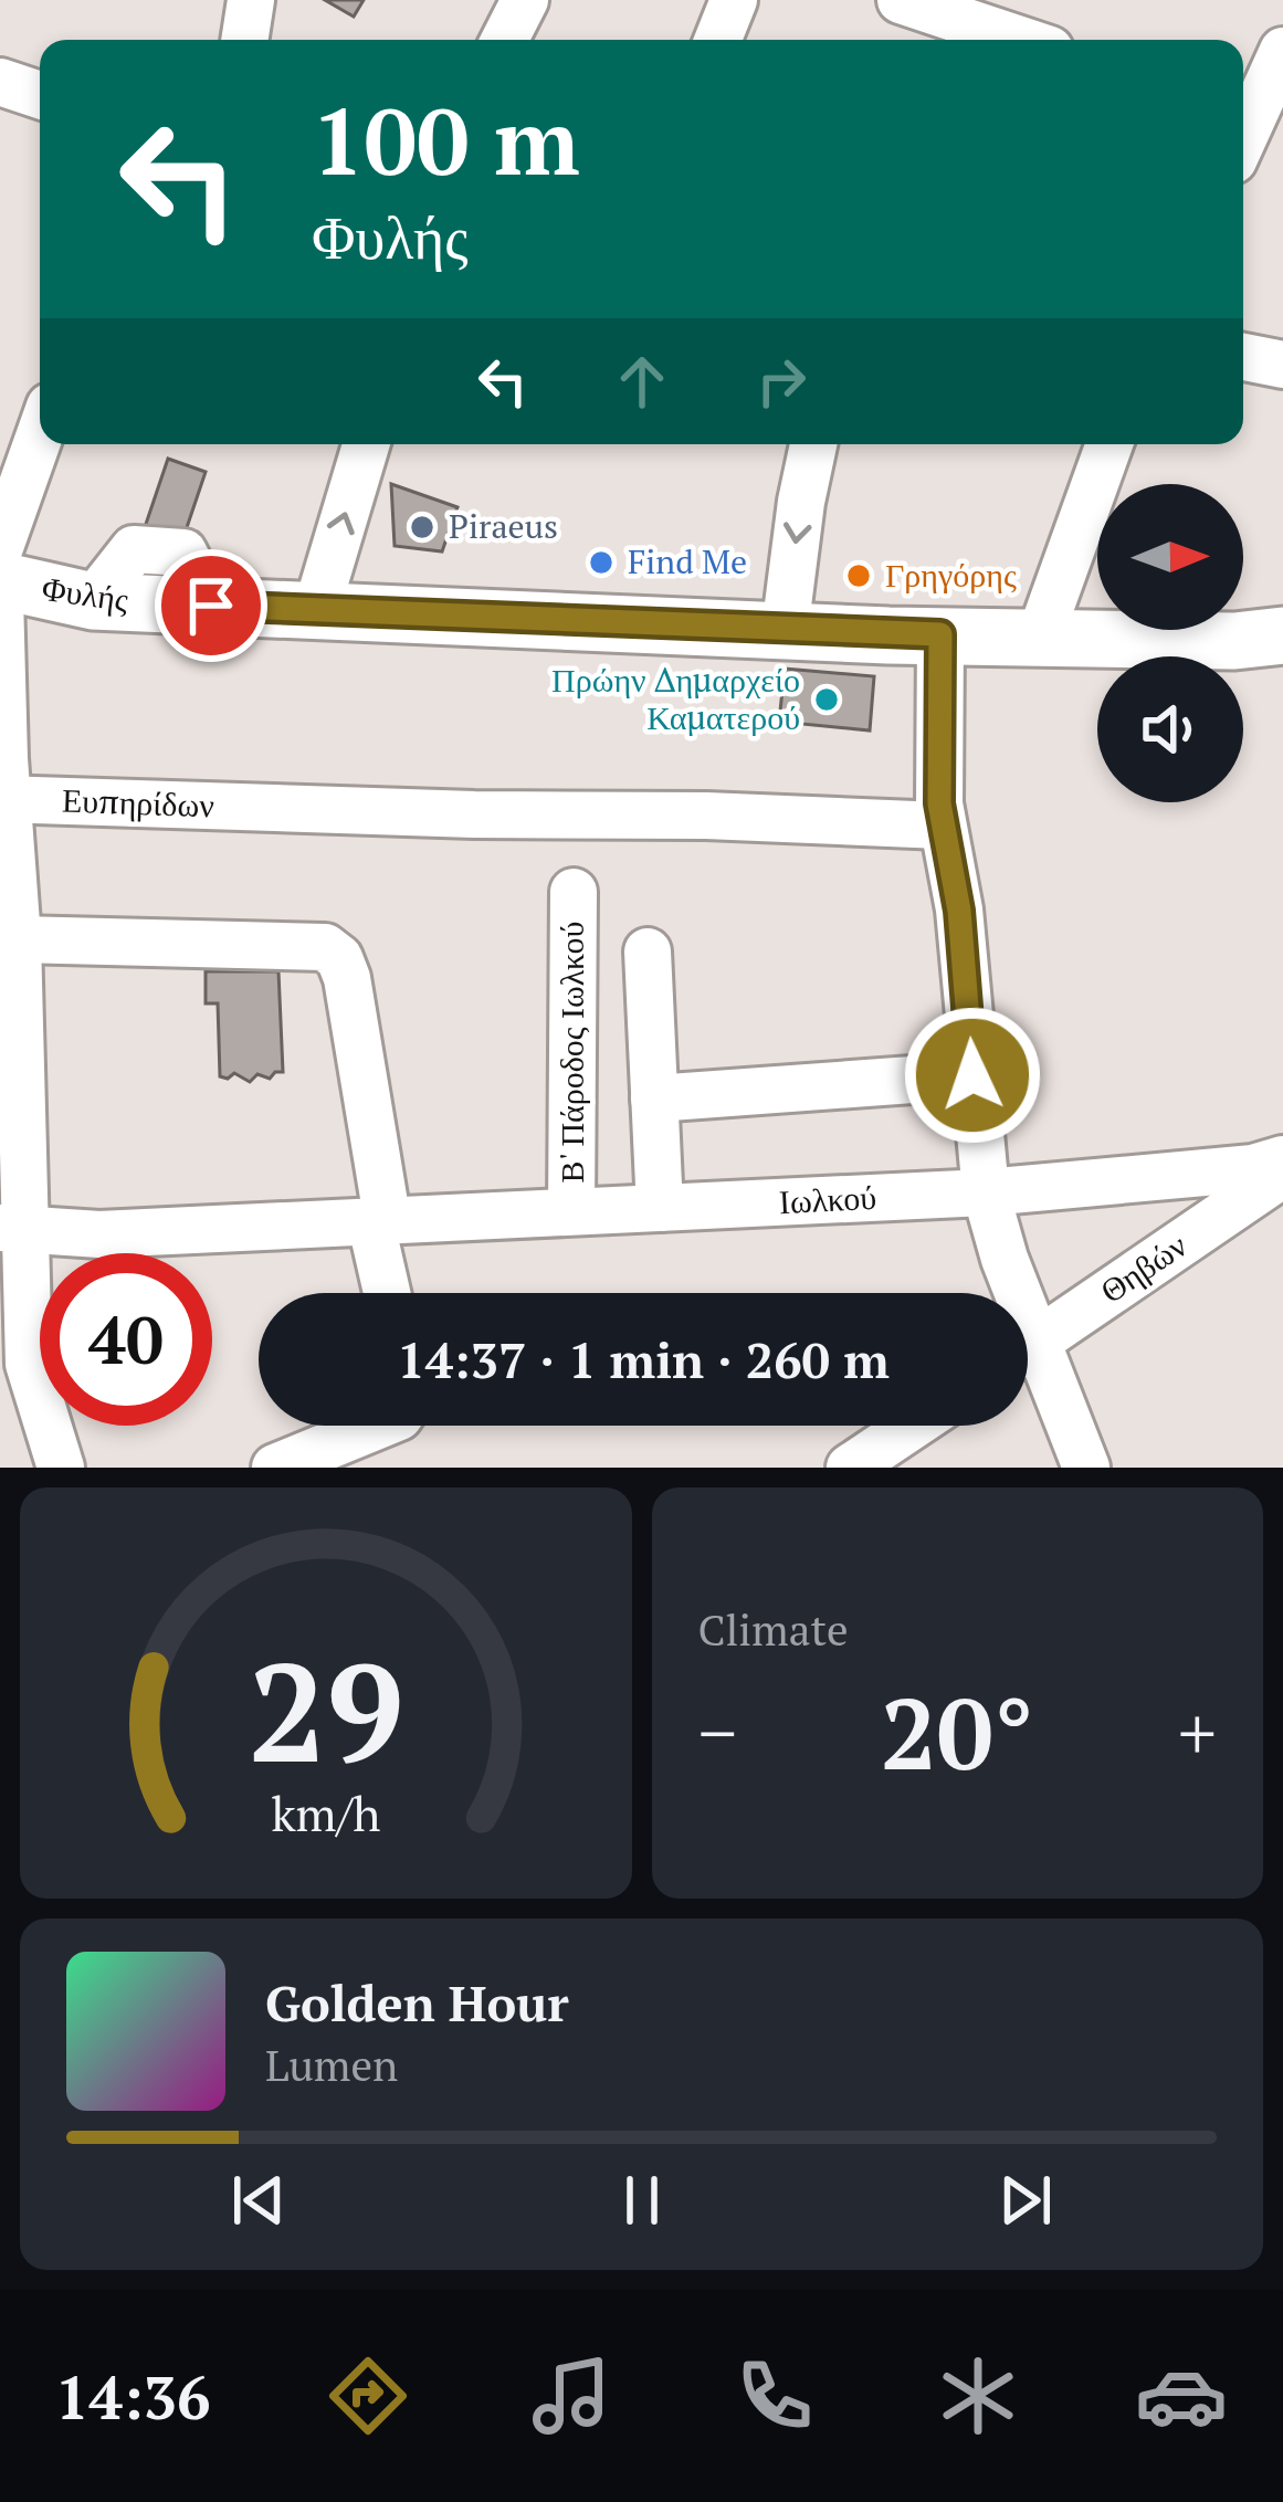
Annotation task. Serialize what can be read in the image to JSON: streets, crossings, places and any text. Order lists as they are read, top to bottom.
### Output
{
  "streets": {
    "main road": ["Φυλής"],
    "street": [
      "Ευπηρίδων",
      "Β' Πάροδος Ιωλκού",
      "Ιωλκού",
      "Θηβών"
    ]
  },
  "crossings": [
    ["Β' Πάροδος Ιωλκού", "Ιωλκού"]
  ],
  "places": [
    "Piraeus",
    "Find Me",
    "Γρηγόρης",
    "Πρώην Δημαρχείο Καματερού"
  ],
  "north": "right",
  "page": {
    "turn": ["100 m", "Φυλής"],
    "limit": "40",
    "trip": "14:37 · 1 min · 260 m",
    "tile": "Climate",
    "heat": ["−", "20°", "+"],
    "song": ["Golden Hour", "Lumen"],
    "tabs": "14:36",
    "gauge": ["29", "km/h"]
  }
}
